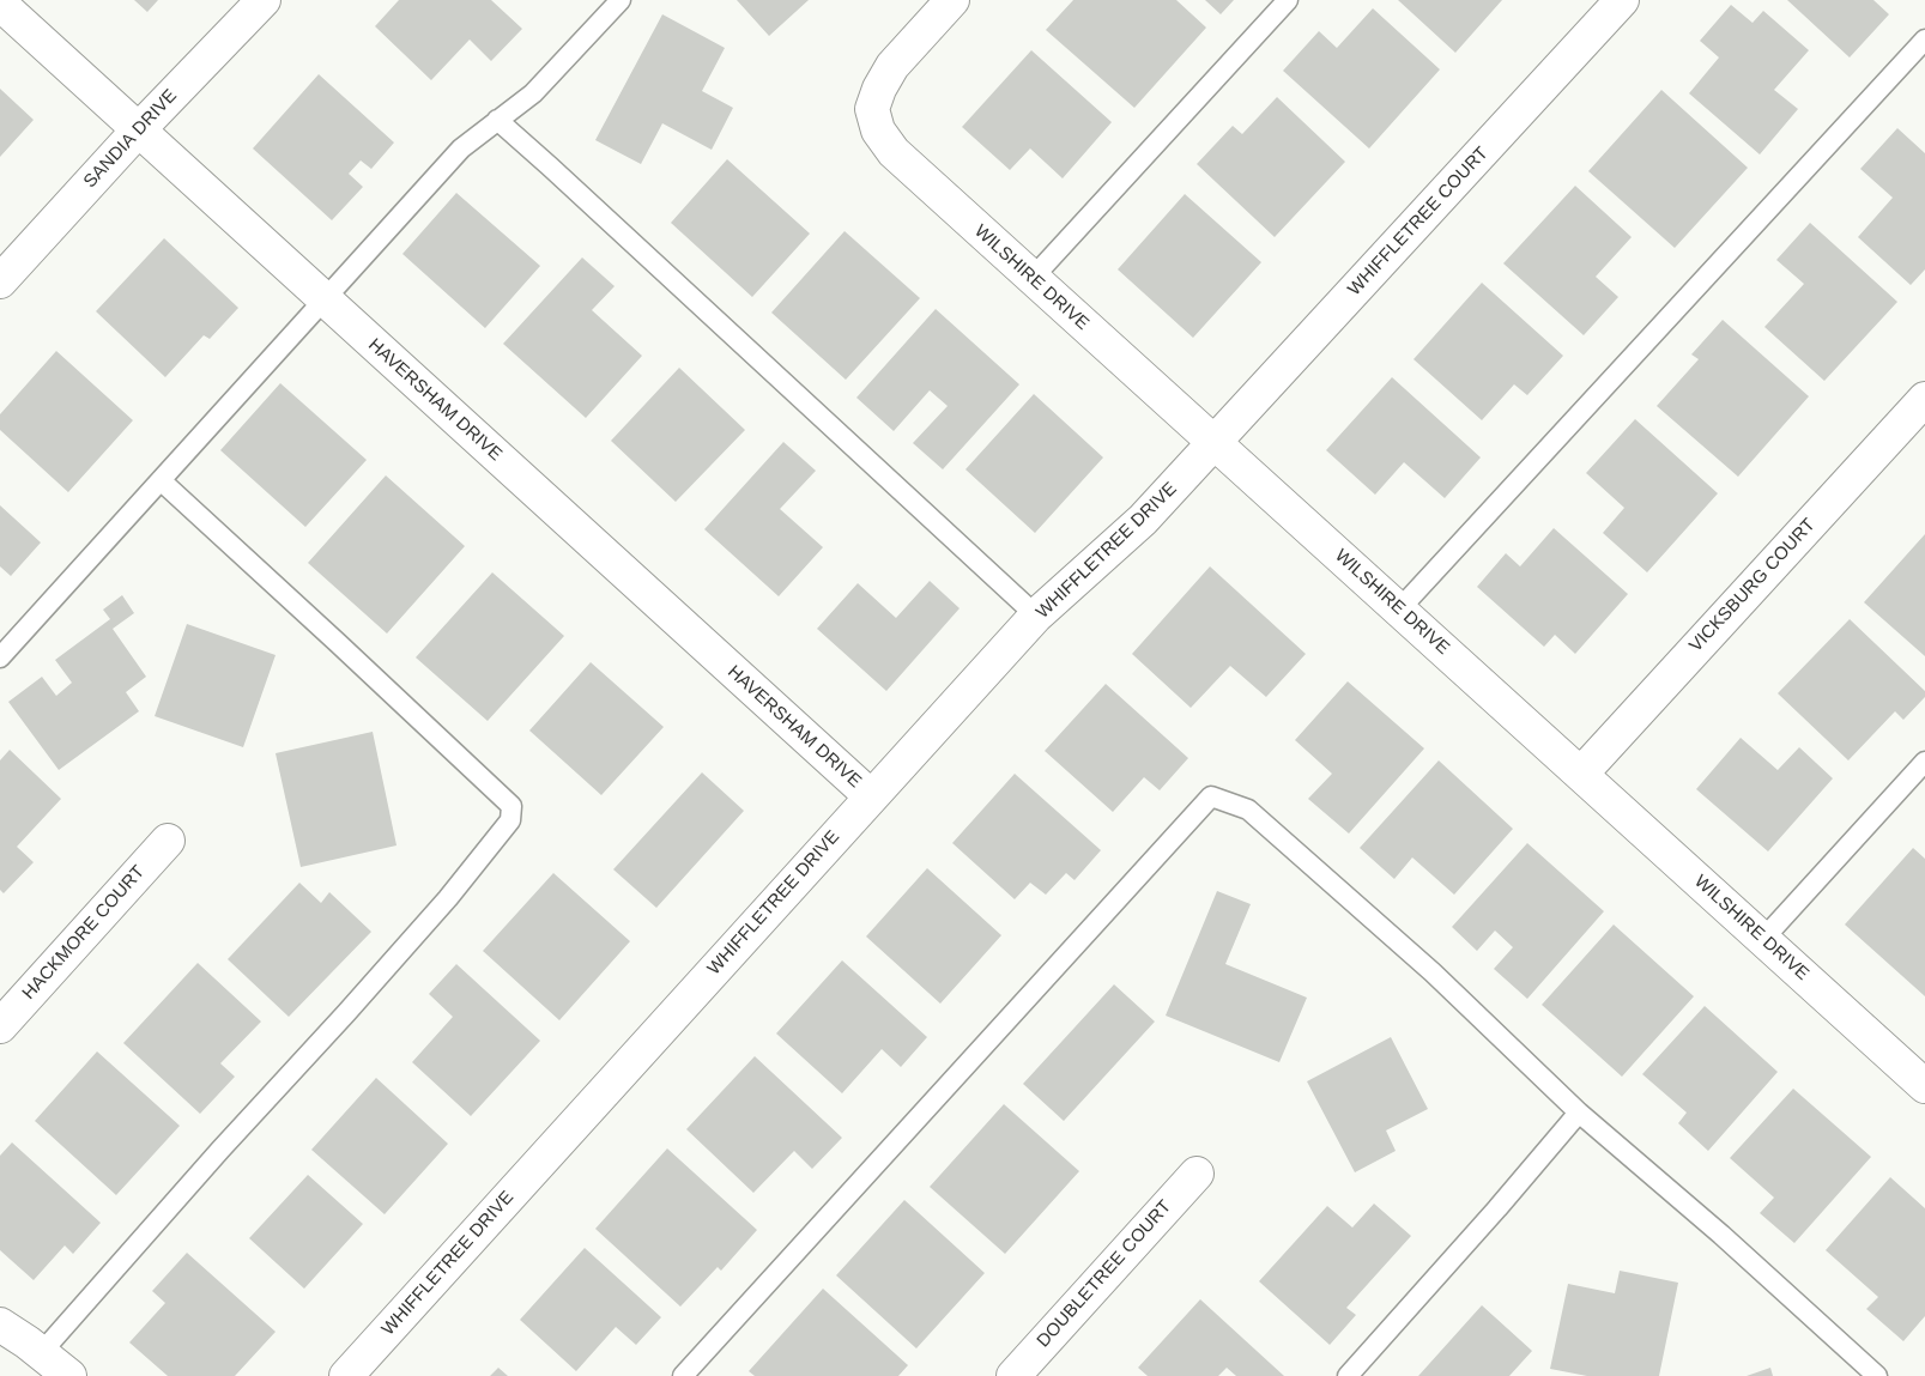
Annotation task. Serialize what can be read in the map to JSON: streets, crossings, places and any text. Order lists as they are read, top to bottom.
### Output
{
  "streets": {
    "street": [
      "SANDIA DRIVE",
      "WHIFFLETREE COURT",
      "WILSHIRE DRIVE",
      "HAVERSHAM DRIVE",
      "WHIFFLETREE DRIVE",
      "VICKSBURG COURT",
      "HACKMORE COURT",
      "DOUBLETREE COURT"
    ]
  },
  "crossings": [
    ["SANDIA DRIVE", "HAVERSHAM DRIVE"],
    ["WHIFFLETREE COURT", "WILSHIRE DRIVE"],
    ["WHIFFLETREE COURT", "WHIFFLETREE DRIVE"],
    ["WILSHIRE DRIVE", "WHIFFLETREE DRIVE"],
    ["WILSHIRE DRIVE", "VICKSBURG COURT"],
    ["HAVERSHAM DRIVE", "WHIFFLETREE DRIVE"]
  ]
}
